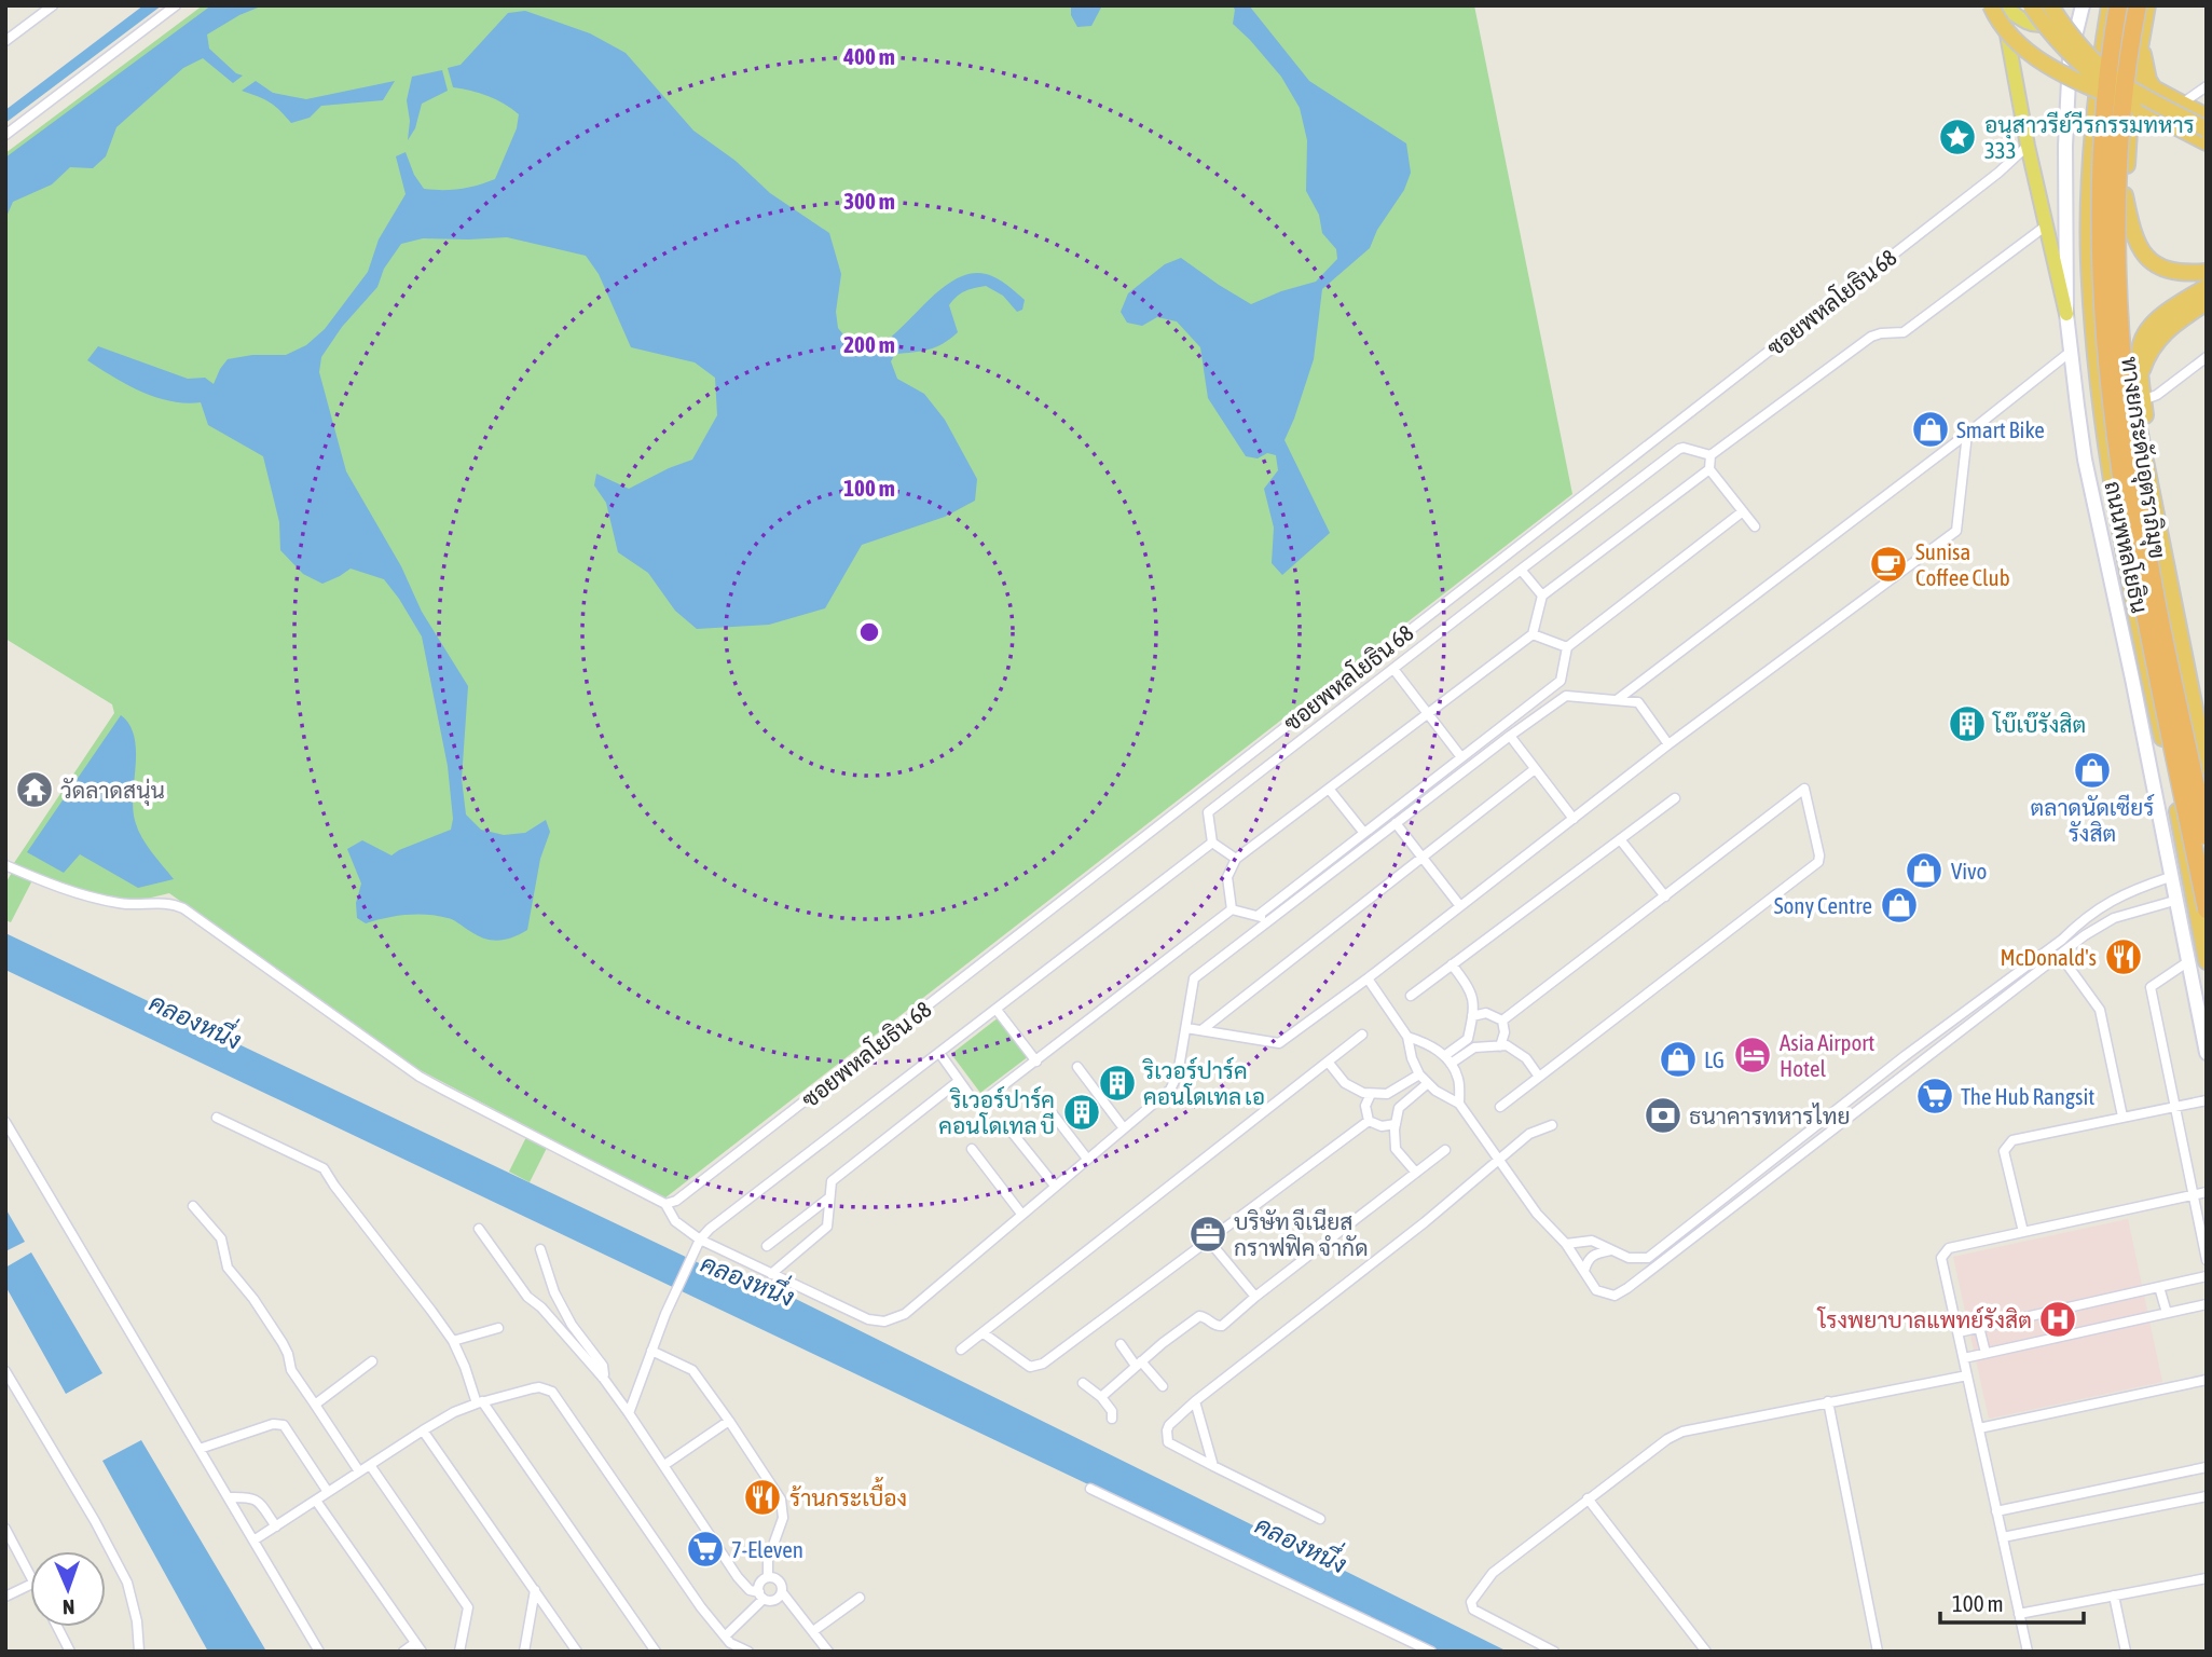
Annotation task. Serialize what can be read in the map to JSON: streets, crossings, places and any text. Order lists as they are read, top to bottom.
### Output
{
  "streets": {
    "highway": ["ทางยกระดับอุตราภิมุข", "ถนนพหลโยธิน"],
    "street": ["ซอยพหลโยธิน 68"]
  },
  "crossings": [
    ["ซอยพหลโยธิน 68", "ถนนพหลโยธิน"]
  ],
  "water": ["คลองหนึ่ง"],
  "places": {
    "place": ["อนุสาวรีย์วีรกรรมทหาร 333"],
    "shop": [
      "Smart Bike",
      "ตลาดนัดเซียร์ รังสิต",
      "Vivo",
      "Sony Centre",
      "LG"
    ],
    "cafe": ["Sunisa Coffee Club"],
    "building": ["โบ๊เบ๊รังสิต", "ริเวอร์ปาร์ค คอนโดเทล เอ", "ริเวอร์ปาร์ค คอนโดเทล บี"],
    "temple": ["วัดลาดสนุ่น"],
    "restaurant": ["McDonald's", "ร้านกระเบื้อง"],
    "hotel": ["Asia Airport Hotel"],
    "supermarket": ["The Hub Rangsit", "7-Eleven"],
    "bank": ["ธนาคารทหารไทย"],
    "office": ["บริษัท จีเนียส กราฟฟิค จำกัด"],
    "hospital": ["โรงพยาบาลแพทย์รังสิต"]
  },
  "scale_bar": "100 m",
  "north": "bottom",
  "rings": [
    "400 m",
    "300 m",
    "200 m",
    "100 m"
  ]
}
